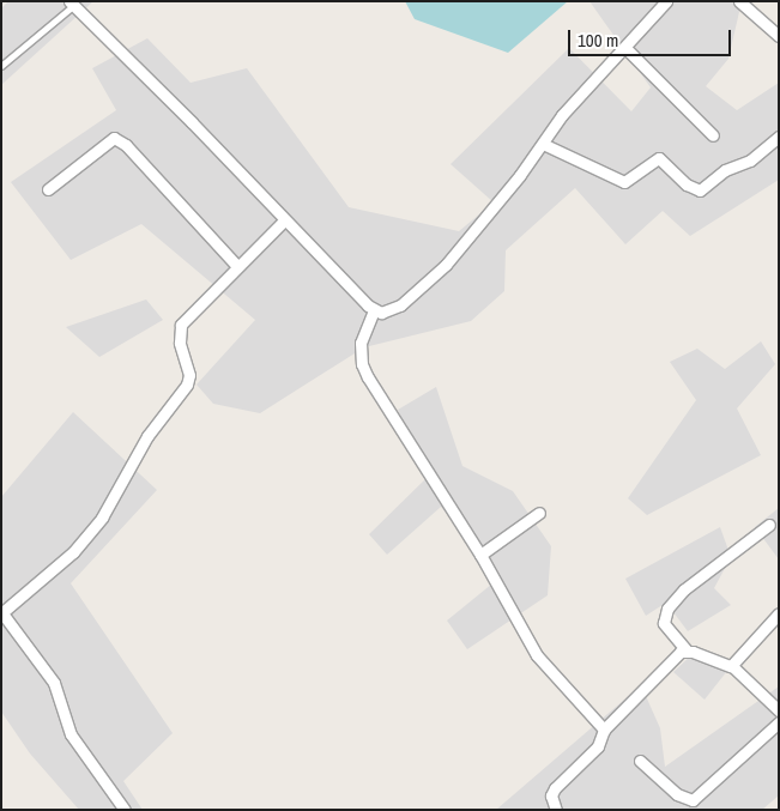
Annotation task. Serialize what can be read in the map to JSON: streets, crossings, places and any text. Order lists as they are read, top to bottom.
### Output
{
  "scale_bar": "100 m"
}
